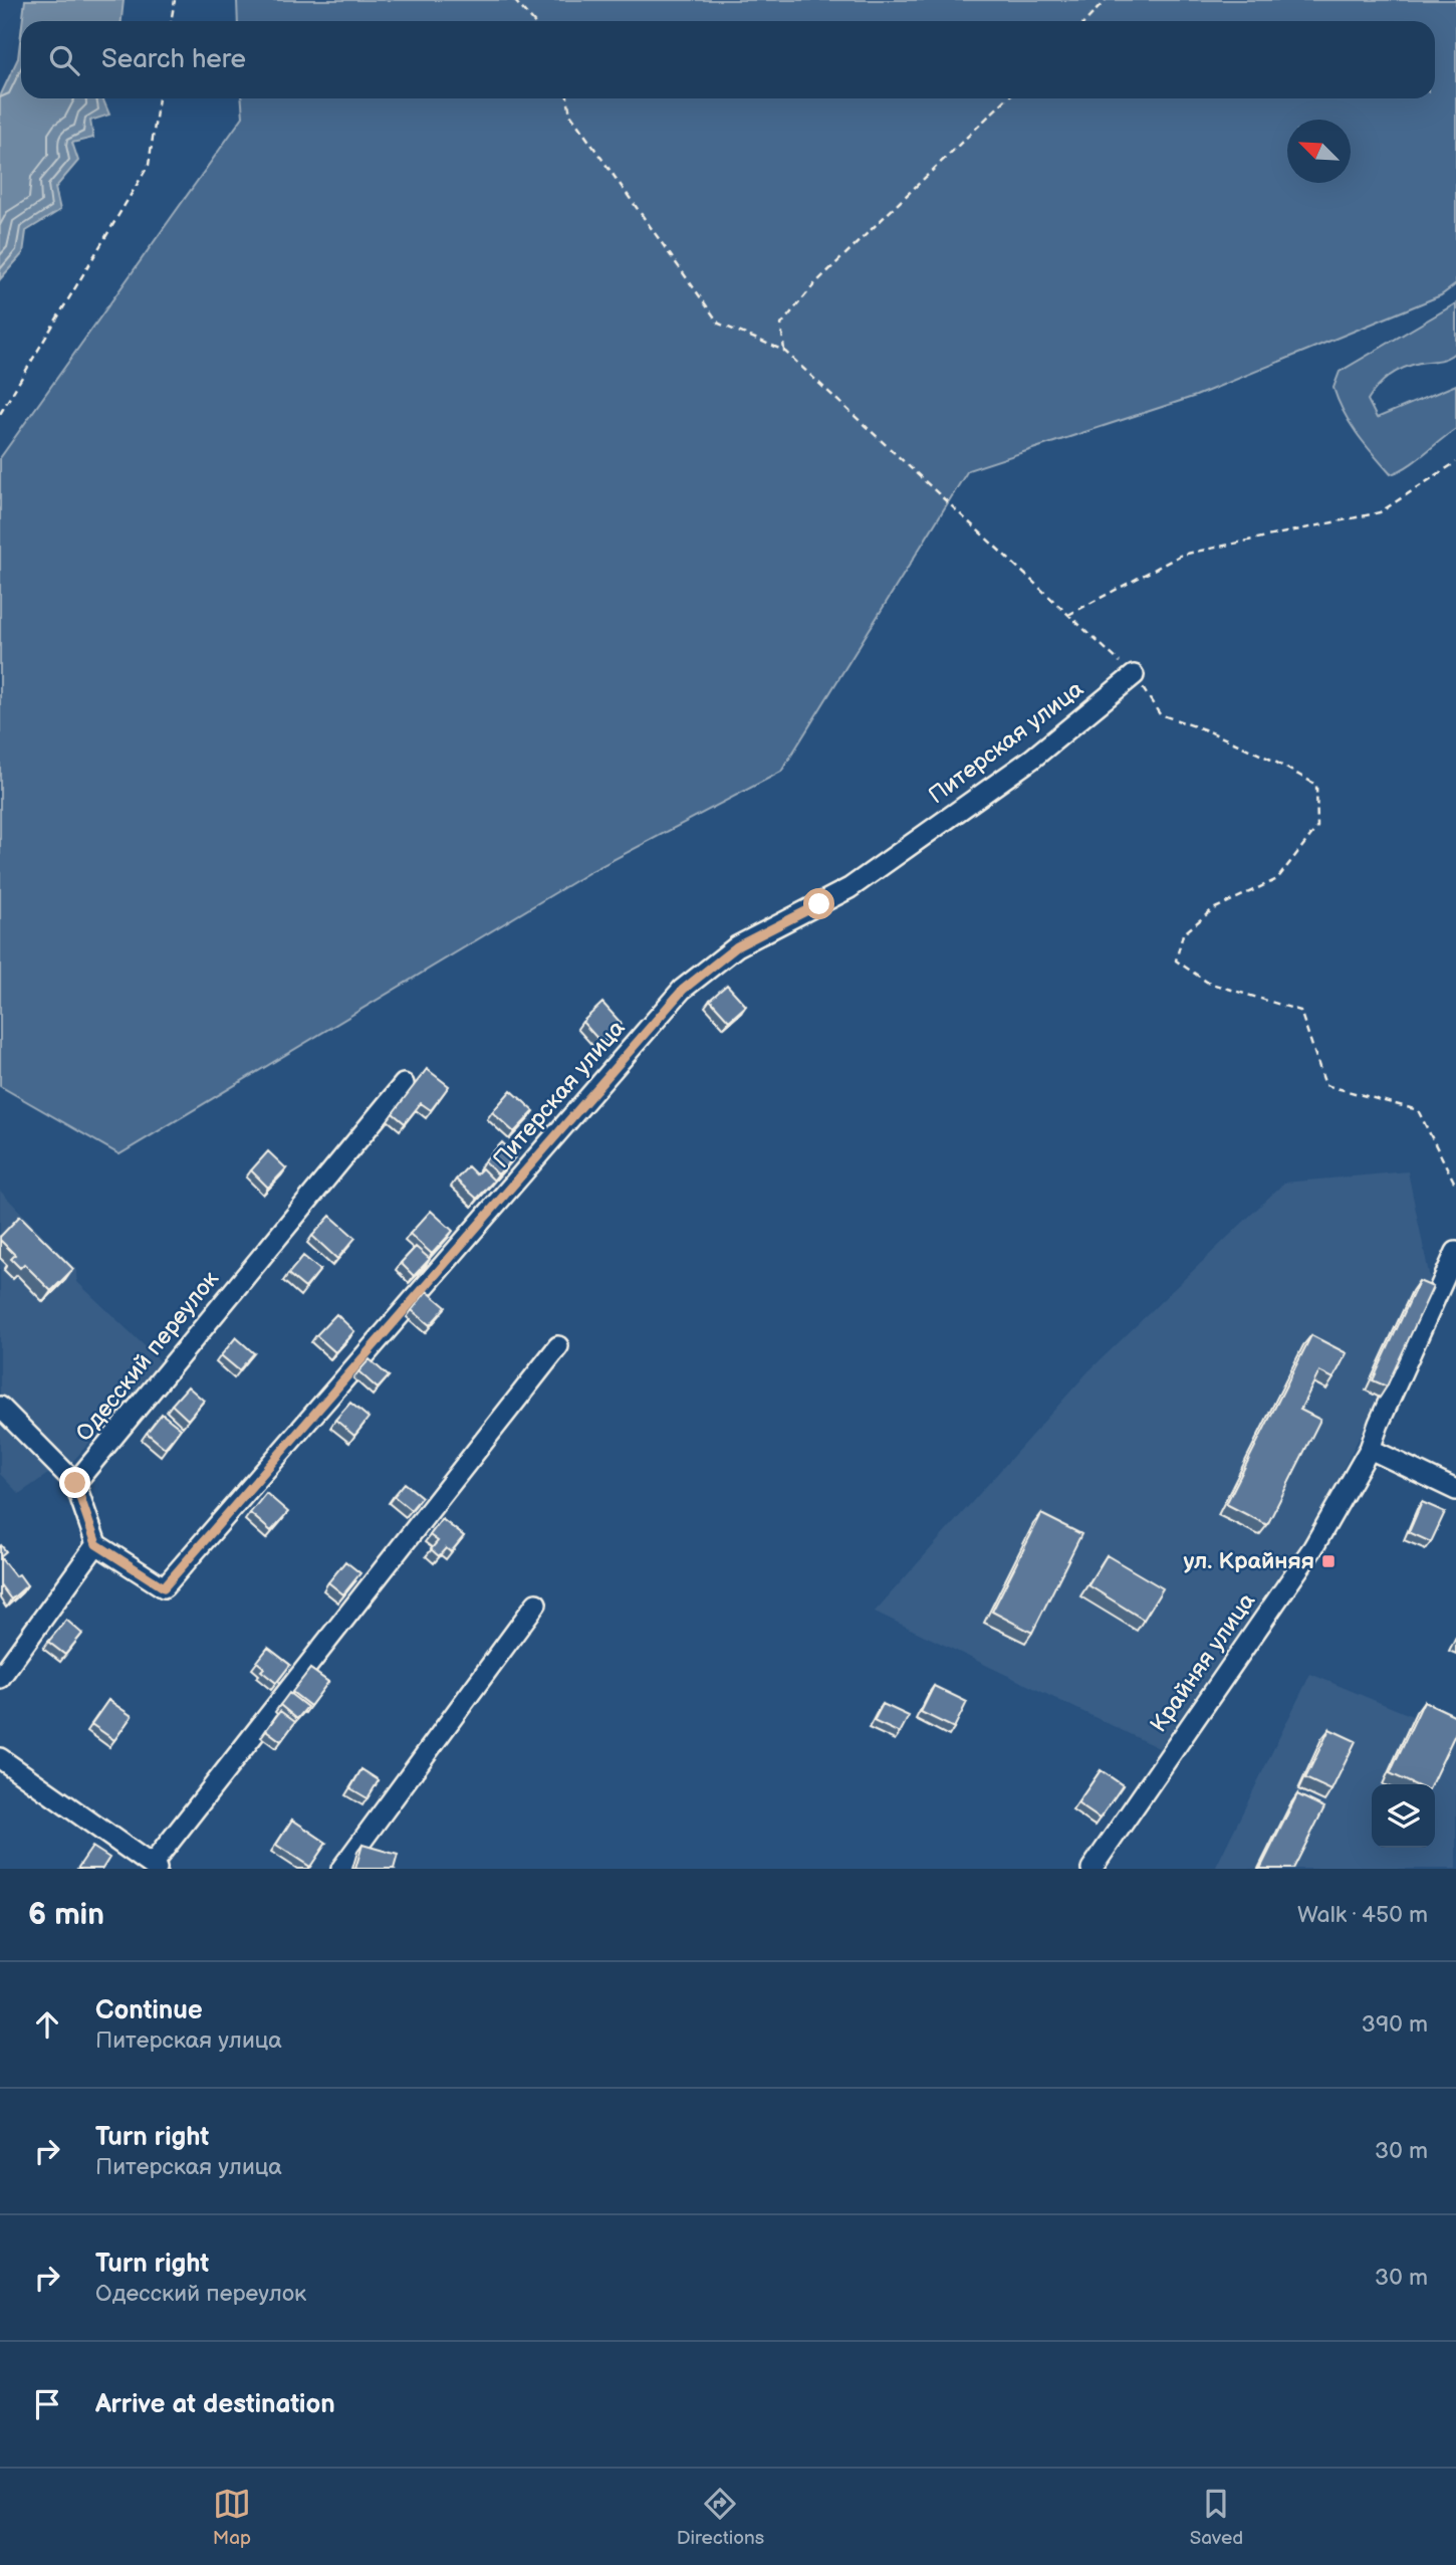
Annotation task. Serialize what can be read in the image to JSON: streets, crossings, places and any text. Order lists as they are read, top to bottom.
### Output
{
  "streets": {
    "street": ["Питерская улица", "Одесский переулок", "Крайняя улица"]
  },
  "places": {
    "transit": ["ул. Крайняя"]
  },
  "north": "top left",
  "page": {
    "search": "Search here",
    "heading": ["6 min", "Walk · 450 m"],
    "list": [
      ["Continue", "Питерская улица", "390 m"],
      ["Turn right", "Питерская улица", "30 m"],
      ["Turn right", "Одесский переулок", "30 m"],
      "Arrive at destination"
    ],
    "nav": ["Map", "Directions", "Saved"]
  }
}
